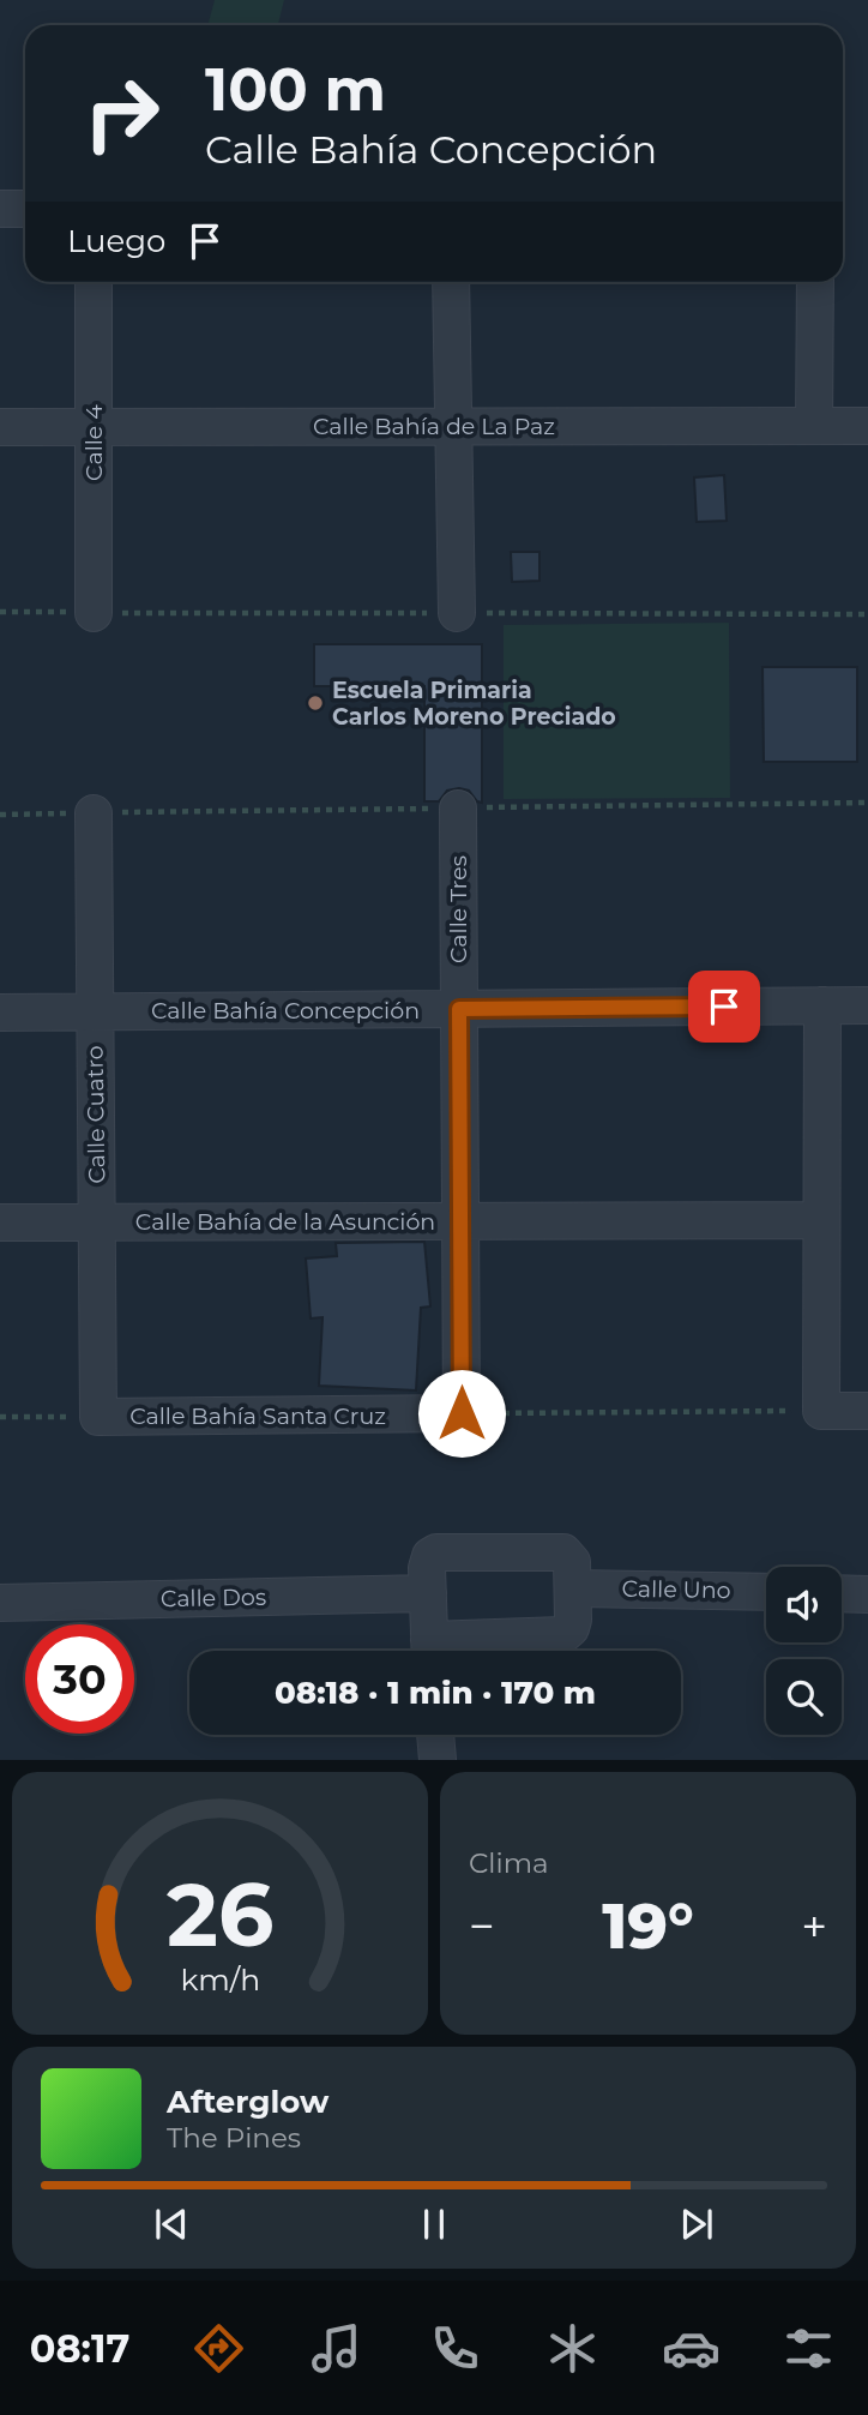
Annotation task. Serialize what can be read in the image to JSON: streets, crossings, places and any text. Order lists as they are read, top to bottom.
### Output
{
  "streets": {
    "street": [
      "Calle Bahía de La Paz",
      "Calle 4",
      "Calle Tres",
      "Calle Bahía Concepción",
      "Calle Cuatro",
      "Calle Bahía de la Asunción",
      "Calle Bahía Santa Cruz",
      "Calle Uno",
      "Calle Dos"
    ]
  },
  "crossings": [
    ["Calle Bahía de La Paz", "Calle 4"],
    ["Calle Tres", "Calle Bahía Concepción"],
    ["Calle Tres", "Calle Bahía de la Asunción"],
    ["Calle Tres", "Calle Bahía Santa Cruz"],
    ["Calle Bahía Concepción", "Calle Cuatro"],
    ["Calle Cuatro", "Calle Bahía de la Asunción"],
    ["Calle Cuatro", "Calle Bahía Santa Cruz"]
  ],
  "places": ["Escuela Primaria Carlos Moreno Preciado"],
  "page": {
    "turn": ["100 m", "Calle Bahía Concepción"],
    "then": "Luego",
    "limit": "30",
    "trip": "08:18 · 1 min · 170 m",
    "tile": "Clima",
    "heat": ["−", "19°", "+"],
    "song": ["Afterglow", "The Pines"],
    "tabs": "08:17",
    "gauge": ["26", "km/h"]
  }
}
